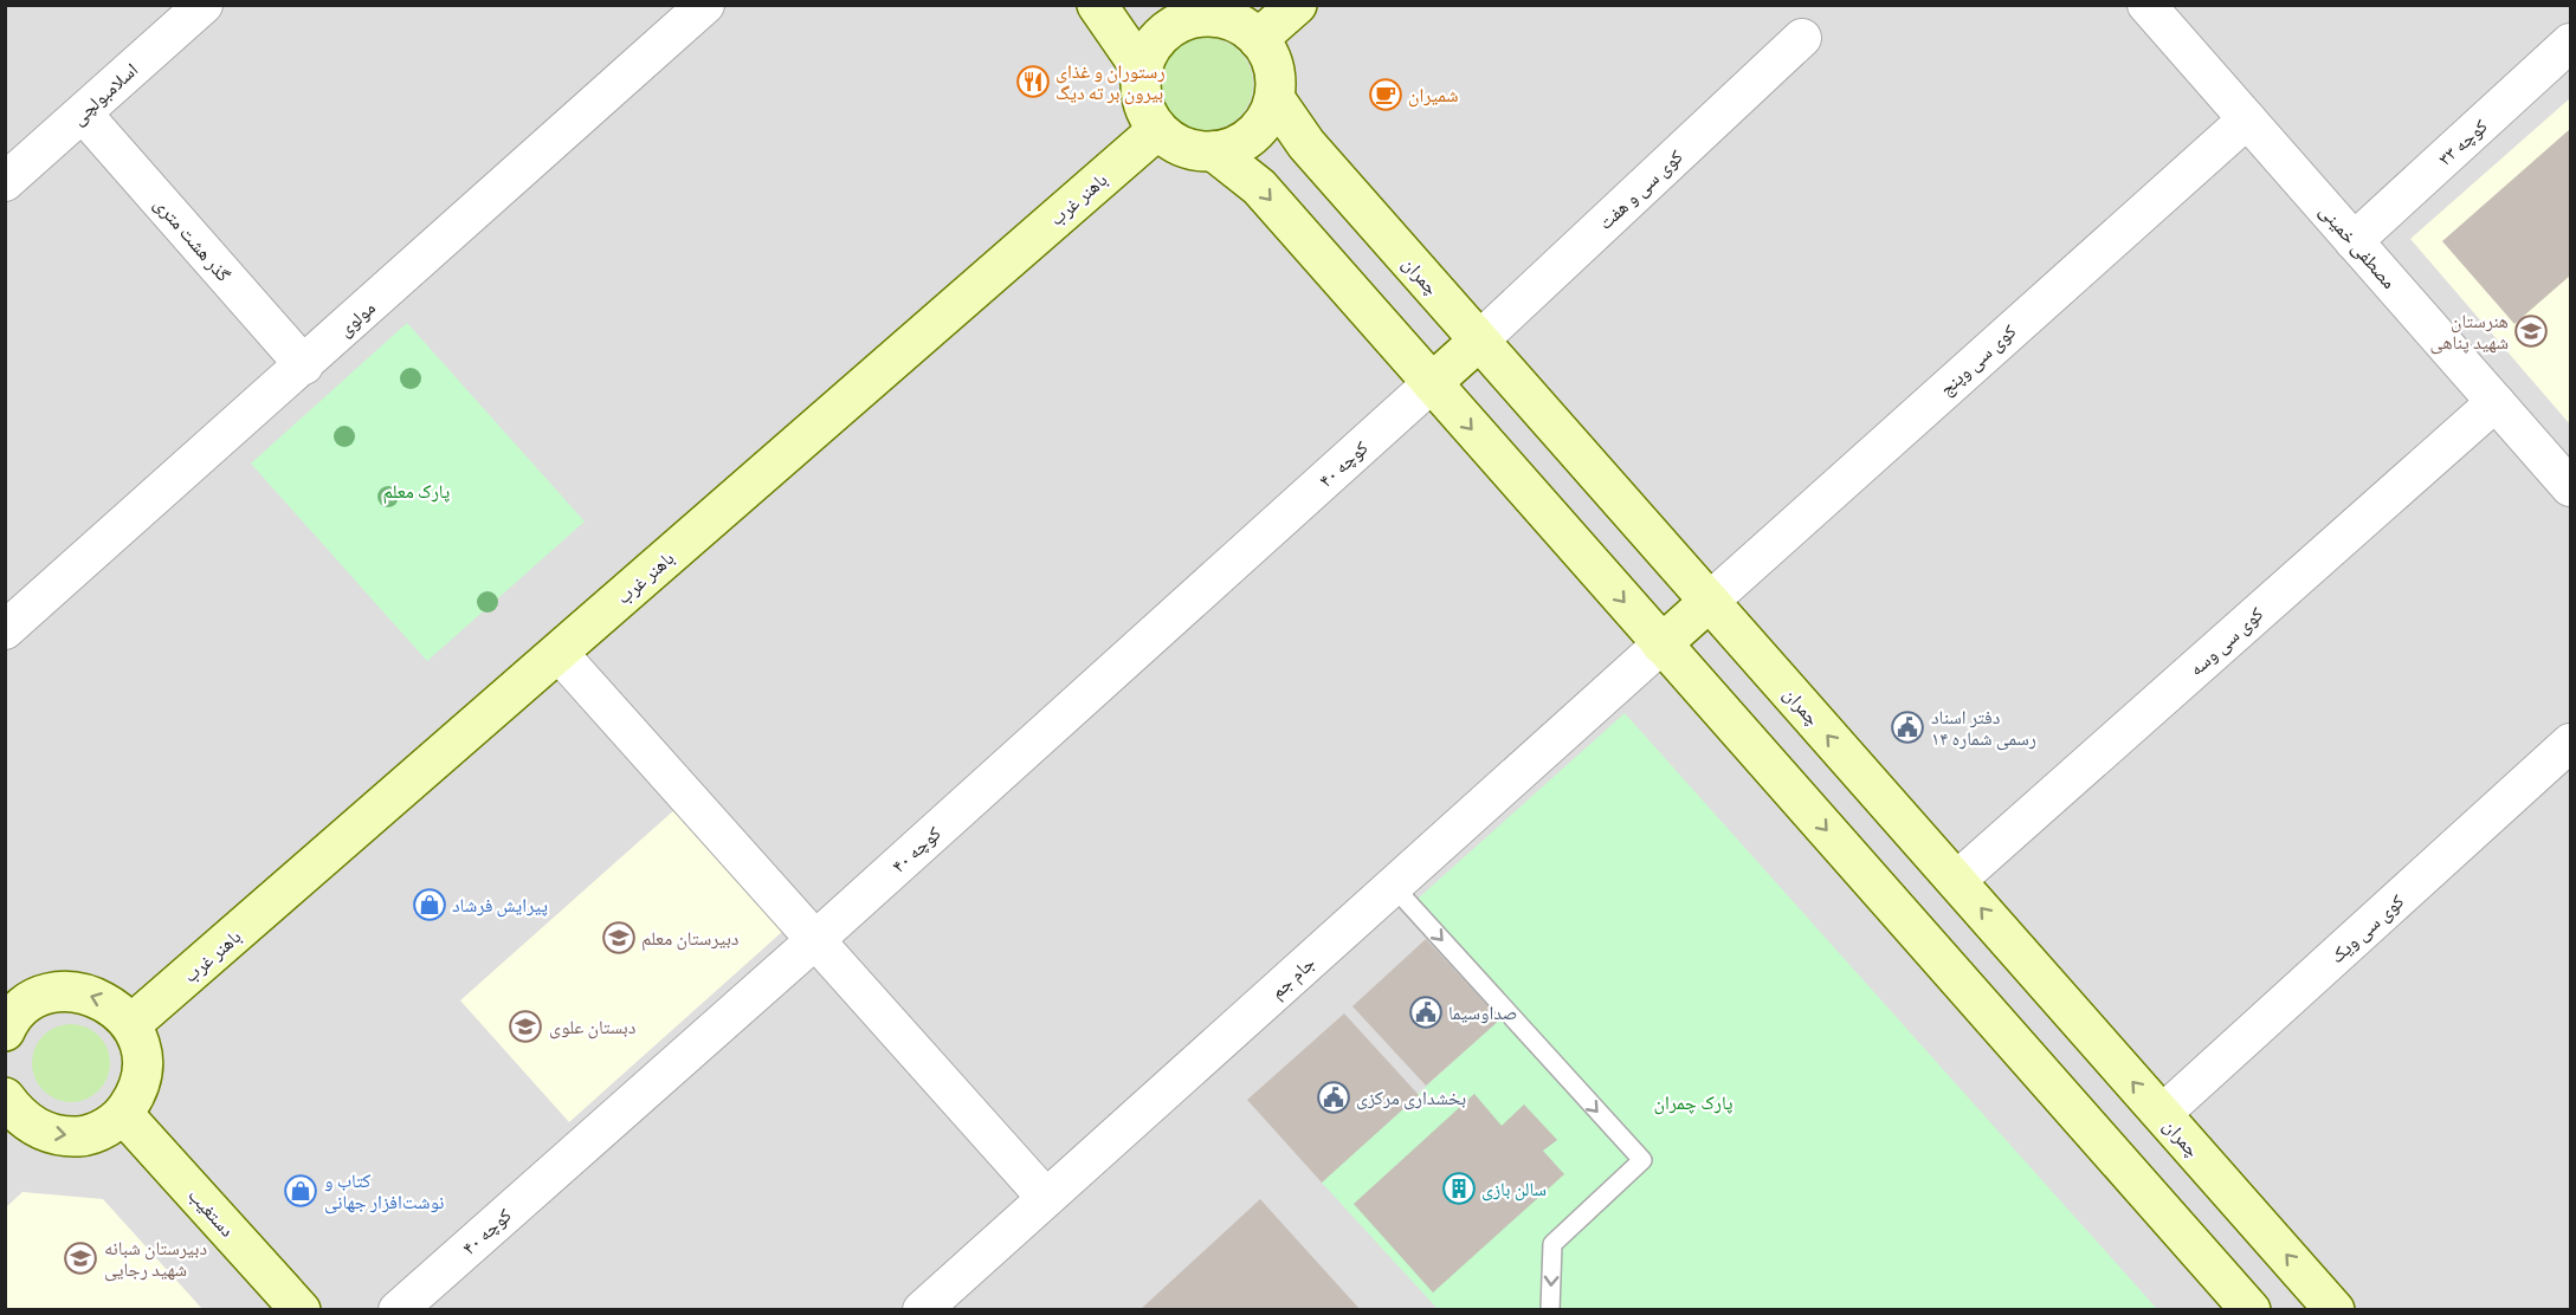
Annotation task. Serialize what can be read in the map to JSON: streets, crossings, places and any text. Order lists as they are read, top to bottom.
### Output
{
  "streets": {
    "street": [
      "اسلامبولچی",
      "کوچه ۳۳",
      "کوی سی و هفت",
      "باهنر غرب",
      "گذر هشت متری",
      "مصطفی خمینی",
      "چمران",
      "مولوی",
      "کوی سی وپنج",
      "کوچه ۴۰",
      "کوی سی وسه",
      "کوی سی ویک",
      "جام جم",
      "دستغیب"
    ]
  },
  "crossings": [
    ["اسلامبولچی", "گذر هشت متری"],
    ["کوچه ۳۳", "مصطفی خمینی"],
    ["کوی سی و هفت", "چمران"],
    ["باهنر غرب", "چمران"],
    ["گذر هشت متری", "مولوی"],
    ["مصطفی خمینی", "کوی سی وپنج"],
    ["مصطفی خمینی", "کوی سی وسه"],
    ["چمران", "کوی سی وپنج"],
    ["چمران", "کوی سی وسه"],
    ["چمران", "کوی سی ویک"]
  ],
  "parks": ["پارک معلم", "پارک چمران"],
  "places": {
    "restaurant": ["رستوران و غذای بیرون بر ته دیگ"],
    "cafe": ["شمیران"],
    "school or university": [
      "هنرستان شهید پناهی",
      "دبیرستان معلم",
      "دبستان علوی",
      "دبیرستان شبانه شهید رجایی"
    ],
    "public building": ["دفتر اسناد رسمی شماره ۱۴", "صداوسیما", "بخشداری مرکزی"],
    "shop": ["پیرایش فرشاد", "کتاب و نوشت‌افزار جهانی"],
    "building": ["سالن بازی"]
  }
}
